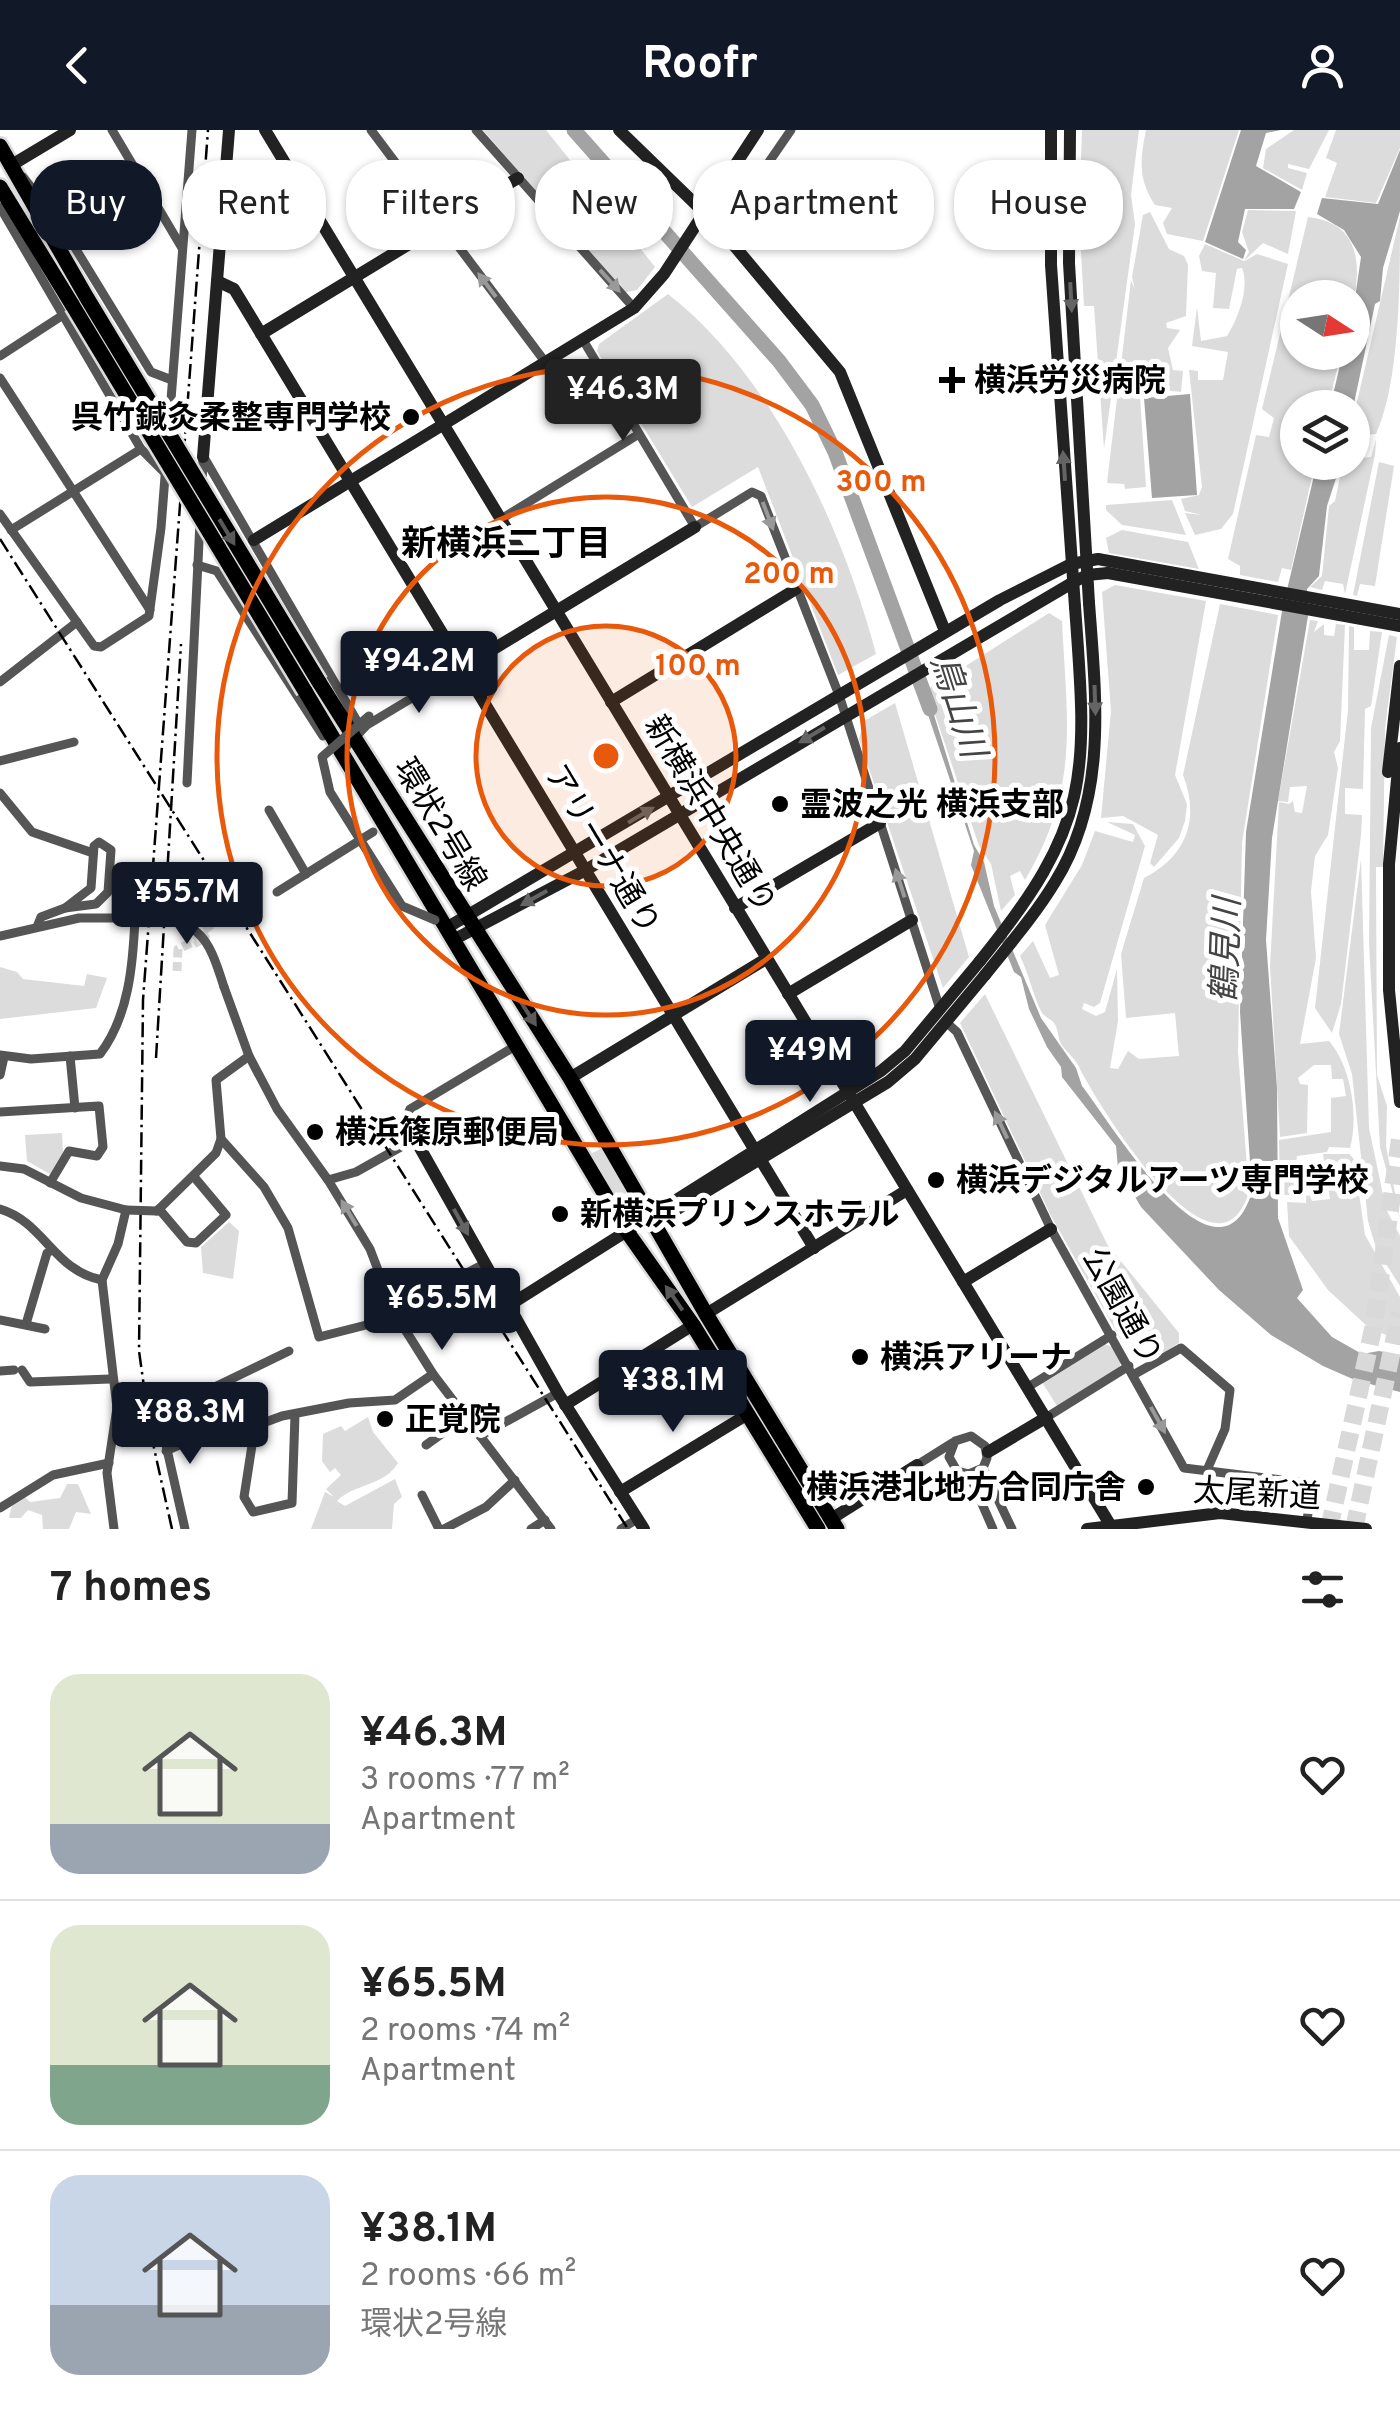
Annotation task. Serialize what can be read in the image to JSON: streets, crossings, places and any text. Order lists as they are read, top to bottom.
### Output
{
  "streets": {
    "main road": ["環状2号線"],
    "street": [
      "新横浜中央通り",
      "アリーナ通り",
      "公園通り",
      "太尾新道"
    ]
  },
  "crossings": [
    ["新横浜中央通り", "太尾新道"],
    ["公園通り", "太尾新道"]
  ],
  "districts": ["新横浜二丁目"],
  "water": ["鳥山川", "鶴見川"],
  "places": {
    "health": ["横浜労災病院"],
    "other": [
      "呉竹鍼灸柔整専門学校",
      "霊波之光 横浜支部",
      "横浜篠原郵便局",
      "横浜デジタルアーツ専門学校",
      "新横浜プリンスホテル",
      "横浜アリーナ",
      "正覚院",
      "横浜港北地方合同庁舎"
    ]
  },
  "north": "right",
  "page": {
    "header": "Roofr",
    "chip": [
      "Buy",
      "Rent",
      "Filters",
      "New",
      "Apartment",
      "House"
    ],
    "price": [
      "¥46.3M",
      "¥94.2M",
      "¥55.7M",
      "¥49M",
      "¥65.5M",
      "¥38.1M",
      "¥88.3M"
    ],
    "heading": "7 homes",
    "list": [
      {
        "name": "¥46.3M",
        "note": "3 rooms · 77 m² · Apartment"
      },
      {
        "name": "¥65.5M",
        "note": "2 rooms · 74 m² · Apartment"
      },
      {
        "name": "¥38.1M",
        "note": "2 rooms · 66 m² · 環状2号線"
      }
    ]
  },
  "rings": ["300 m", "200 m", "100 m"]
}
